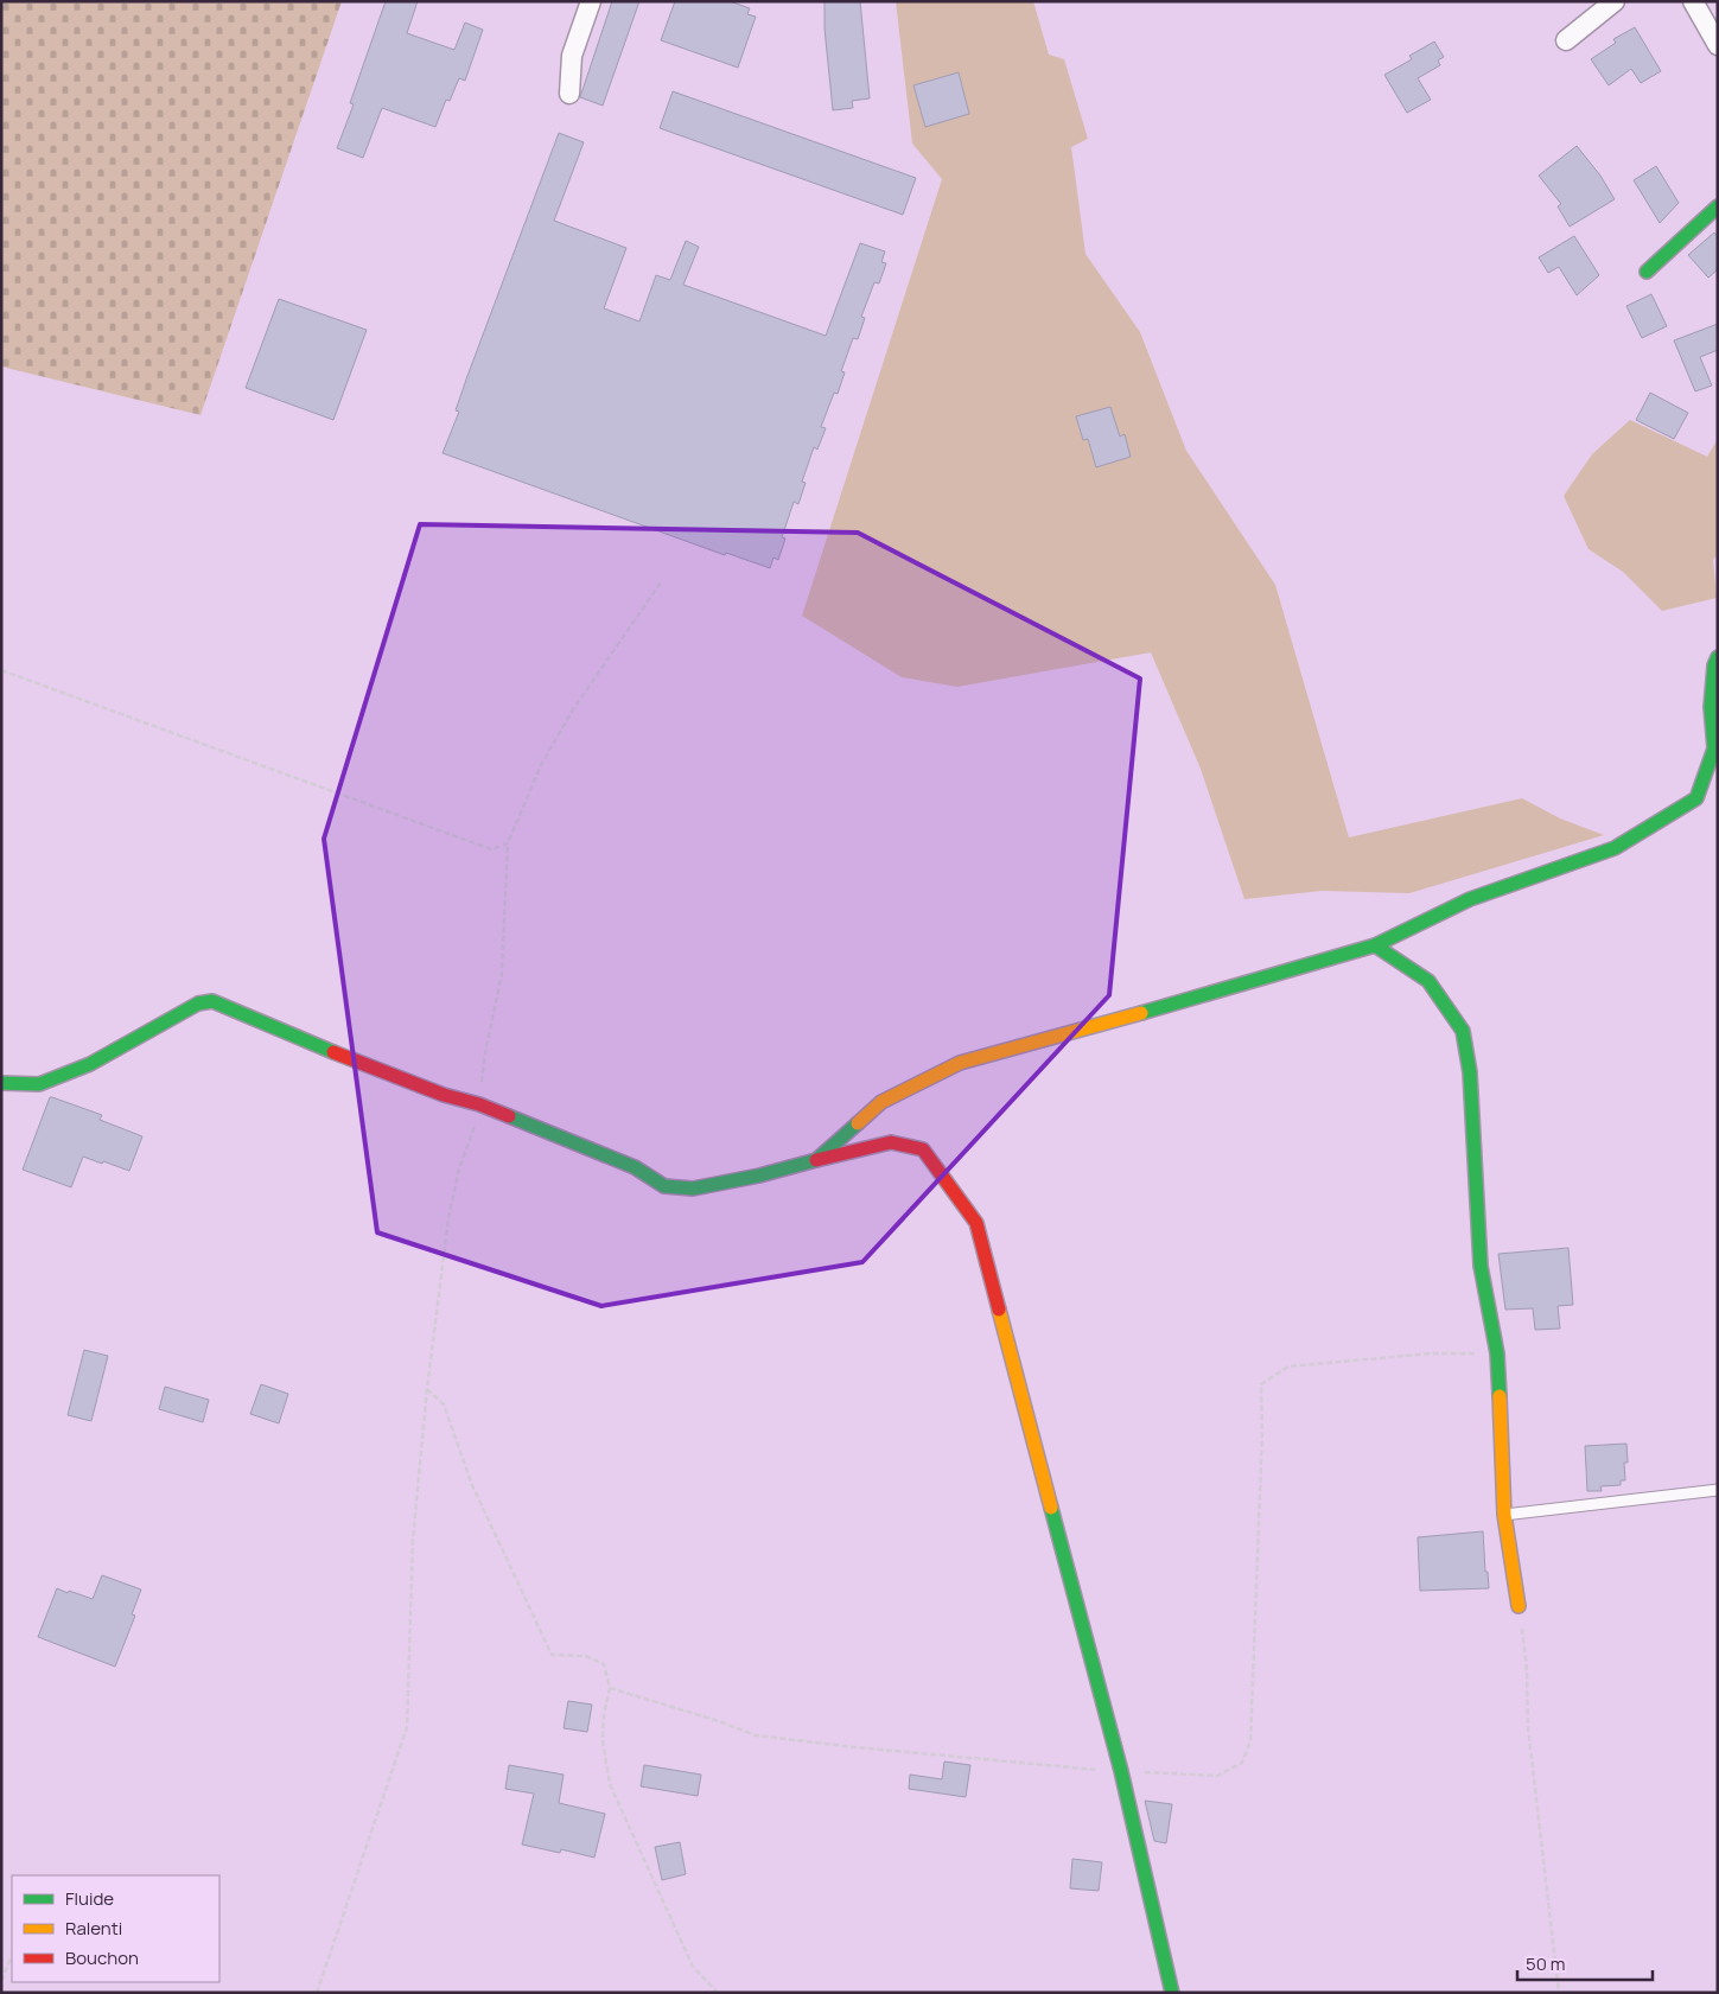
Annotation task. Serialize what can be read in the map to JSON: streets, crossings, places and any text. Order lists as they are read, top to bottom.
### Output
{
  "legend": ["Fluide", "Ralenti", "Bouchon"],
  "scale_bar": "50 m"
}
